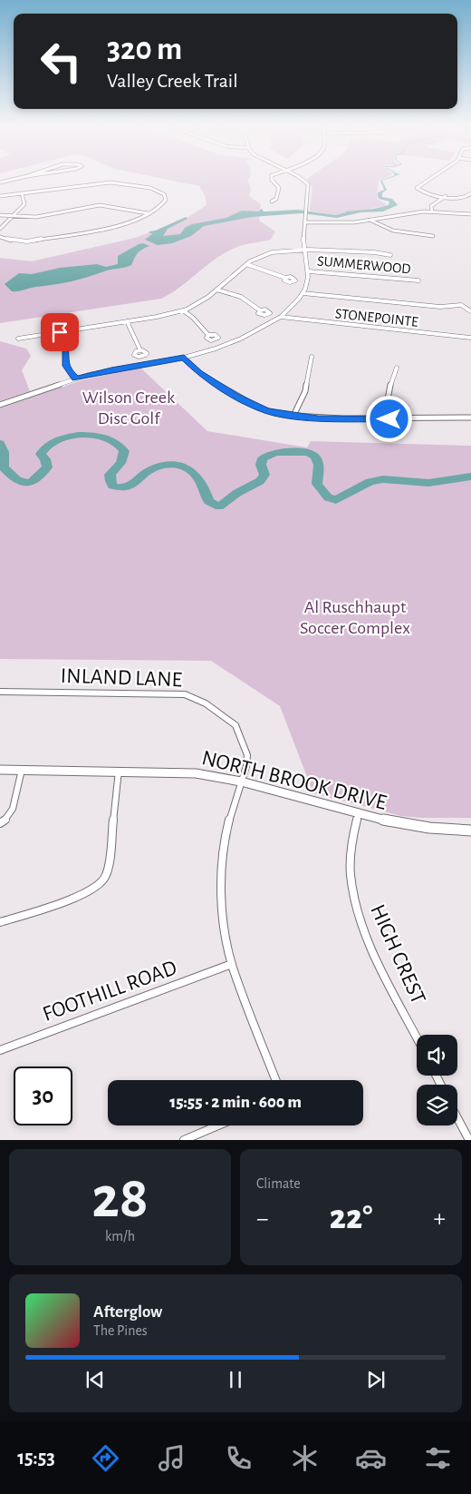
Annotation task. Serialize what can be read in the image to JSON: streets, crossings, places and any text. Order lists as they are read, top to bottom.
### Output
{
  "streets": {
    "street": [
      "SUMMERWOOD",
      "STONEPOINTE",
      "INLAND LANE",
      "NORTH BROOK DRIVE",
      "HIGH CREST",
      "FOOTHILL ROAD"
    ]
  },
  "crossings": [
    ["INLAND LANE", "NORTH BROOK DRIVE"],
    ["INLAND LANE", "FOOTHILL ROAD"],
    ["NORTH BROOK DRIVE", "HIGH CREST"]
  ],
  "parks": ["Wilson Creek Disc Golf", "Al Ruschhaupt Soccer Complex"],
  "page": {
    "turn": ["320 m", "Valley Creek Trail"],
    "limit": "30",
    "trip": "15:55 · 2 min · 600 m",
    "tile": [
      ["28", "km/h"],
      "Climate"
    ],
    "heat": ["−", "22°", "+"],
    "song": ["Afterglow", "The Pines"],
    "tabs": "15:53"
  }
}
